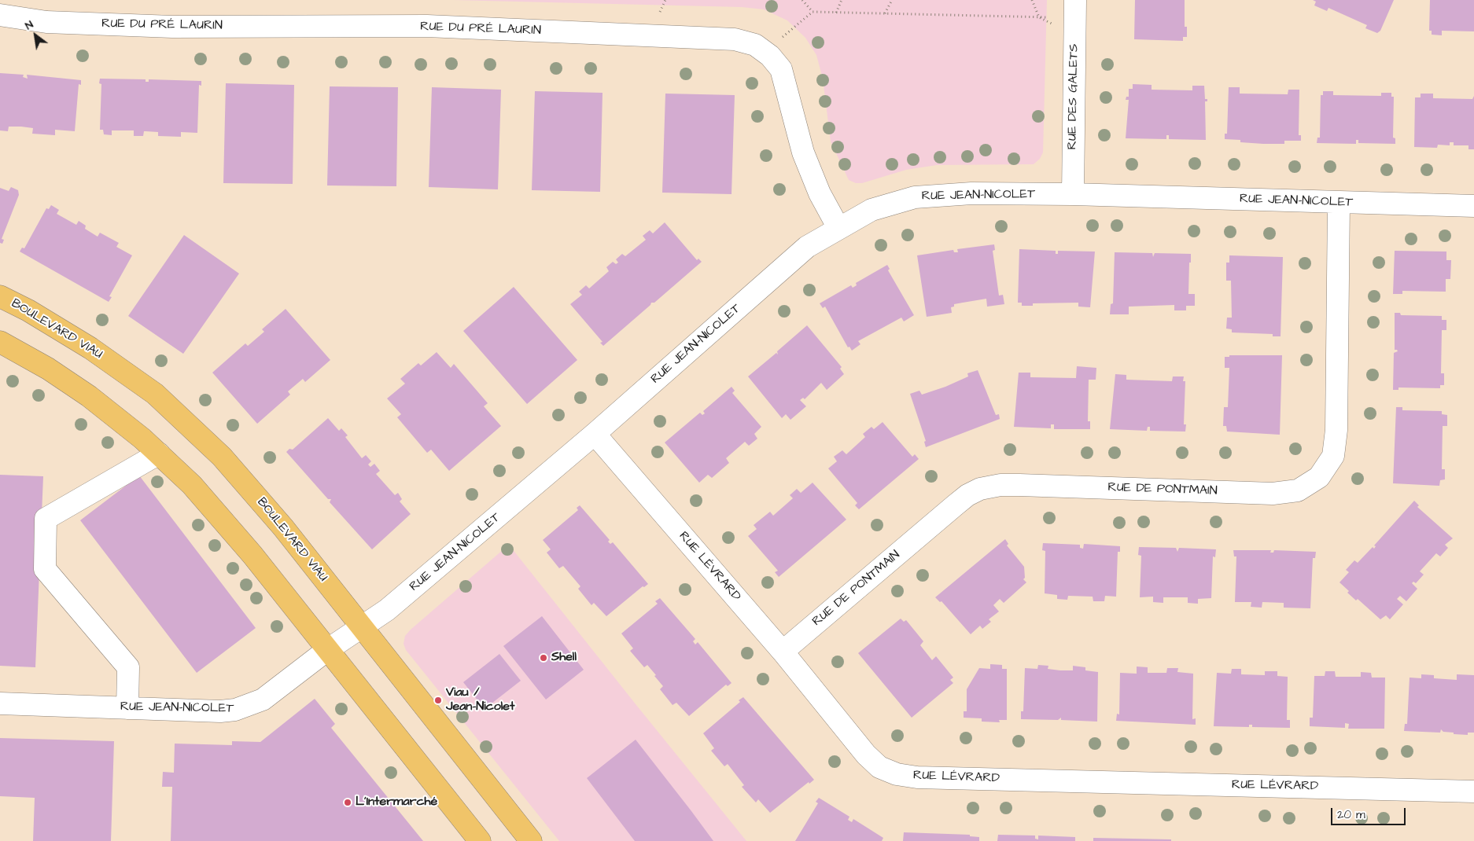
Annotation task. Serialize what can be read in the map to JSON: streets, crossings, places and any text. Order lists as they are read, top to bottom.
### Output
{
  "streets": {
    "main road": ["BOULEVARD VIAU"],
    "street": [
      "RUE DU PRÉ LAURIN",
      "RUE DES GALETS",
      "RUE JEAN-NICOLET",
      "RUE DE PONTMAIN",
      "RUE LÉVRARD"
    ]
  },
  "crossings": [
    ["RUE DU PRÉ LAURIN", "RUE JEAN-NICOLET"],
    ["RUE DES GALETS", "RUE JEAN-NICOLET"],
    ["RUE JEAN-NICOLET", "BOULEVARD VIAU"],
    ["RUE JEAN-NICOLET", "RUE DE PONTMAIN"],
    ["RUE JEAN-NICOLET", "RUE LÉVRARD"],
    ["RUE DE PONTMAIN", "RUE LÉVRARD"]
  ],
  "places": ["Shell", "Viau / Jean-Nicolet", "L'Intermarché"],
  "scale_bar": "20 m",
  "north": "top left"
}
